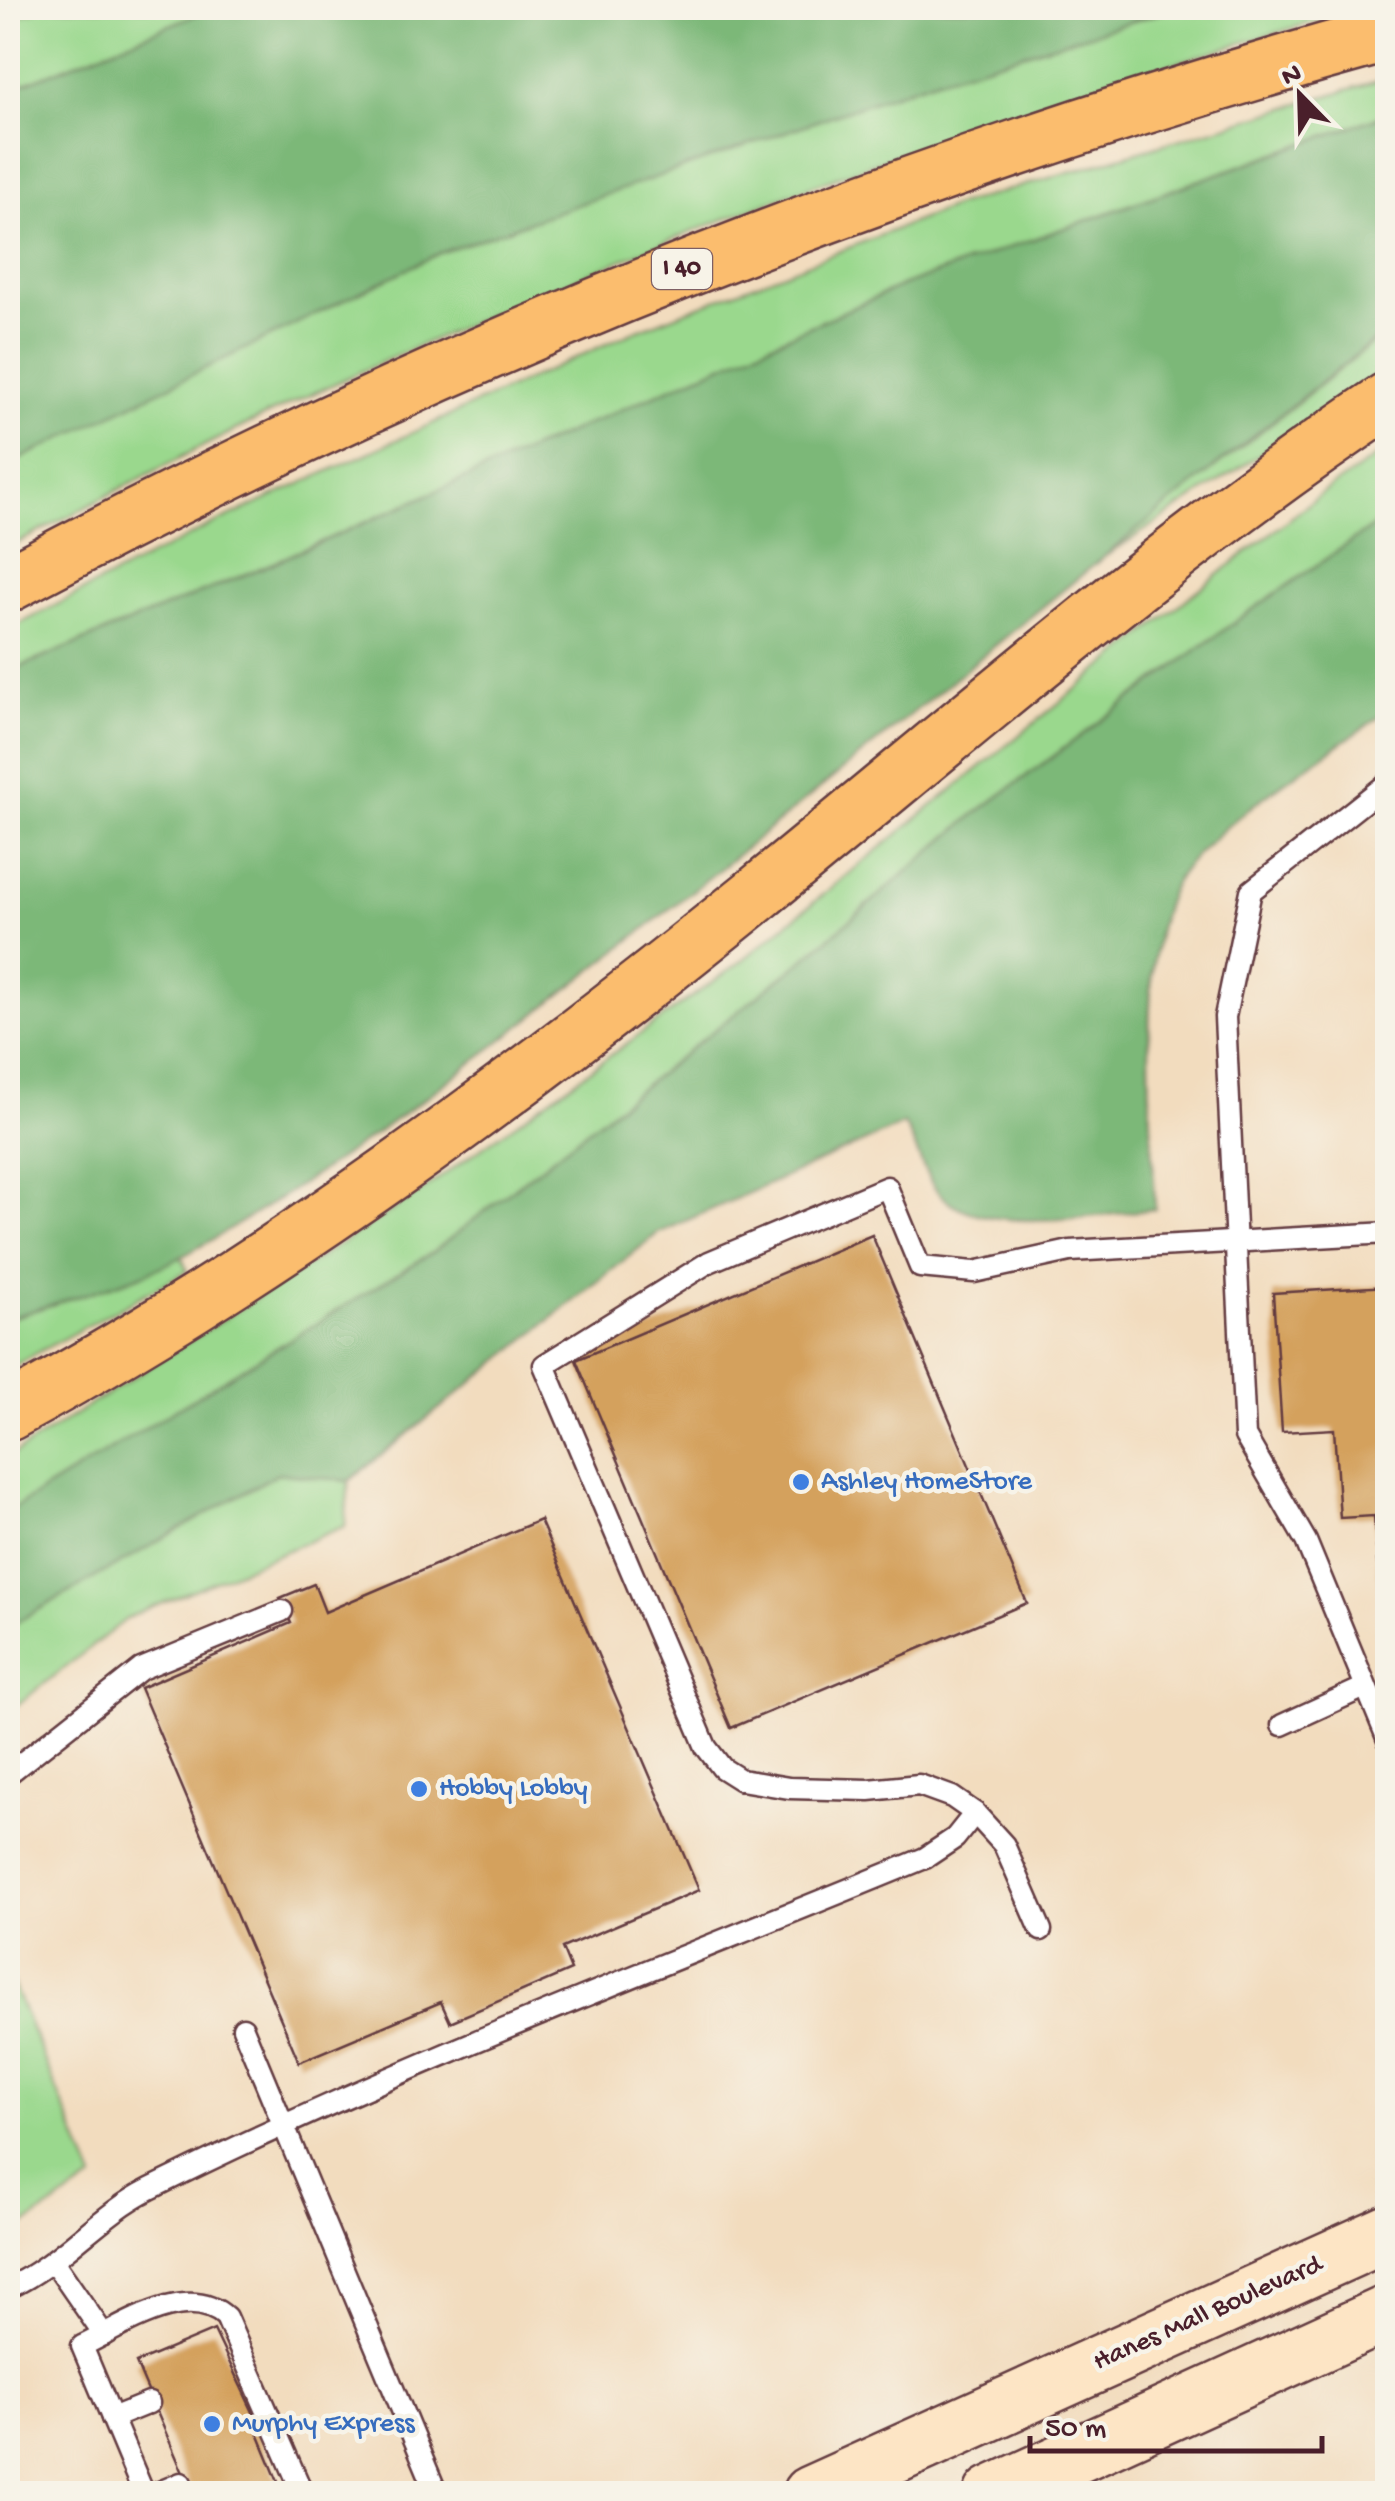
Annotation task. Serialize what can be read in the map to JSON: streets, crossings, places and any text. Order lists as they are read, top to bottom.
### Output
{
  "streets": {
    "highway": ["I 40"],
    "main road": ["Hanes Mall Boulevard"]
  },
  "places": ["Ashley HomeStore", "Hobby Lobby", "Murphy Express"],
  "scale_bar": "50 m",
  "north": "top left"
}
